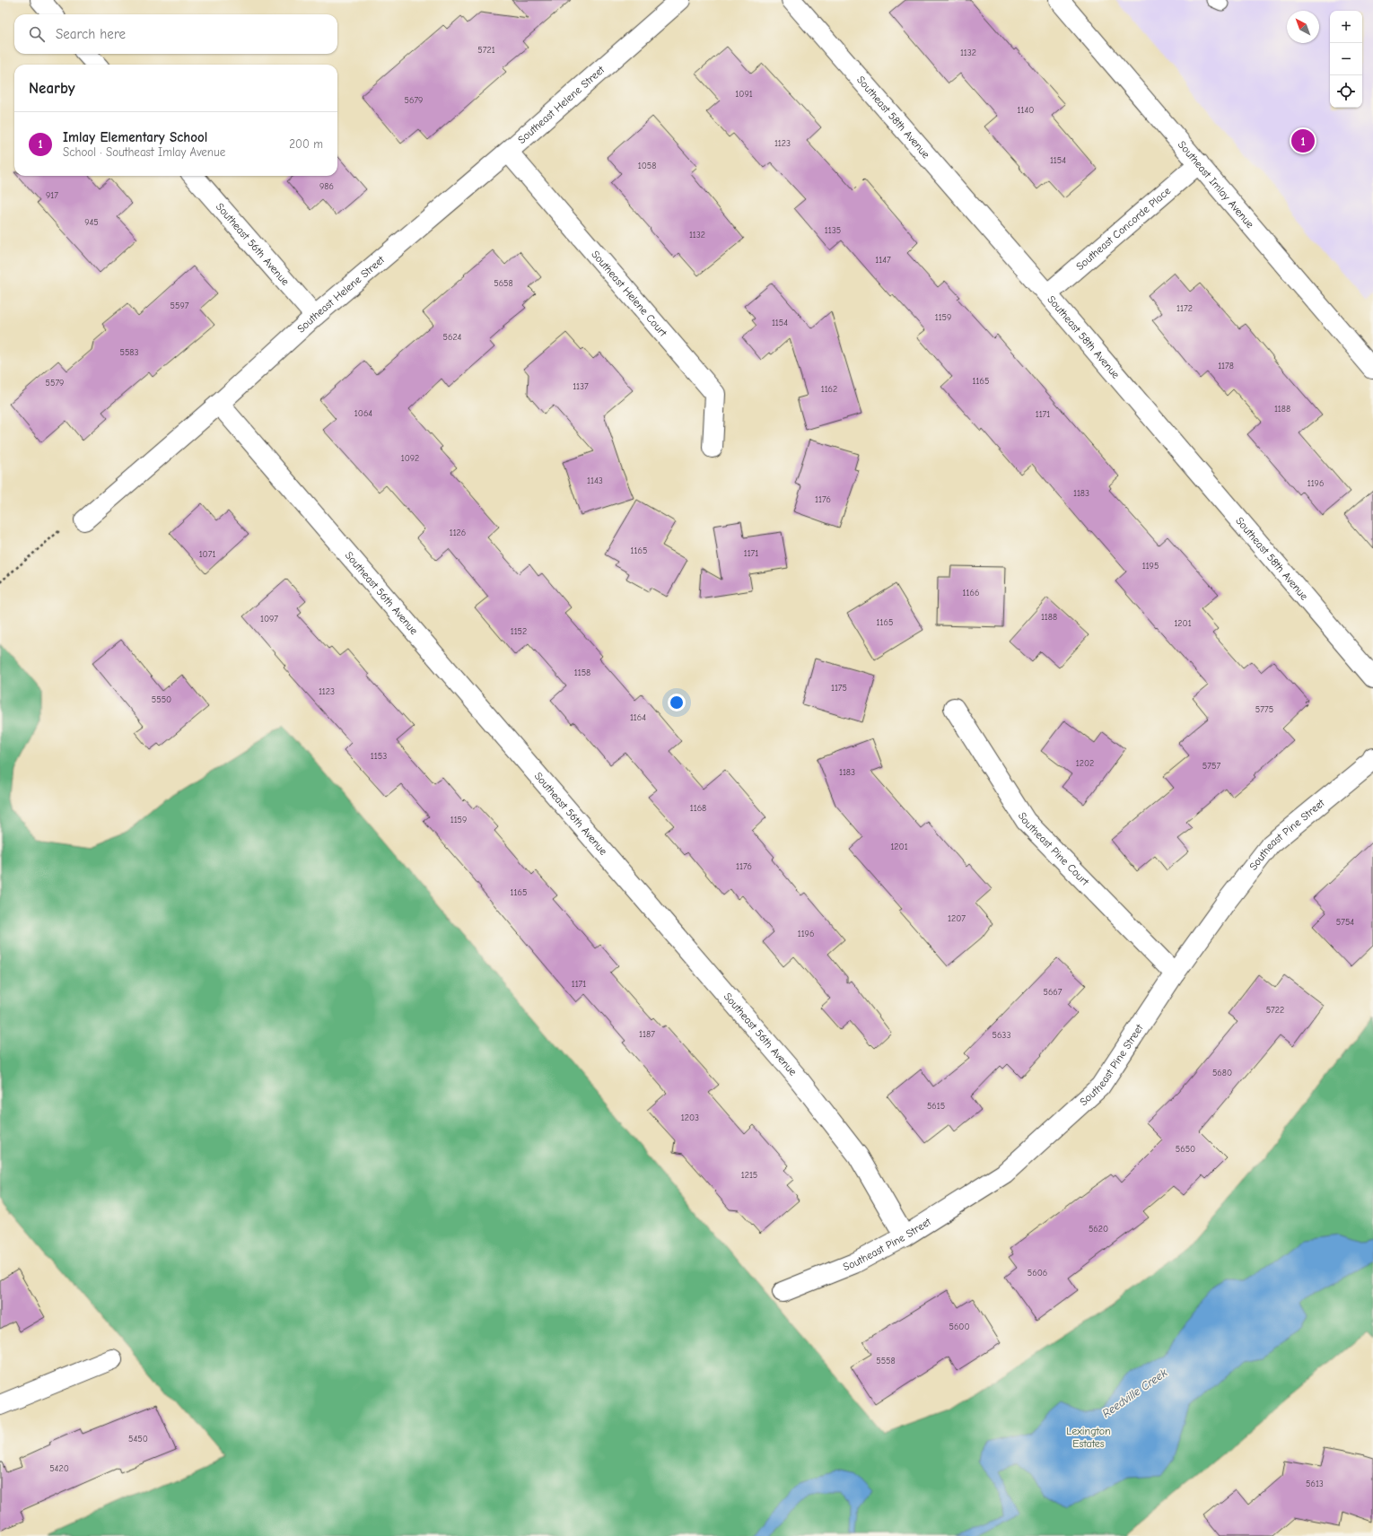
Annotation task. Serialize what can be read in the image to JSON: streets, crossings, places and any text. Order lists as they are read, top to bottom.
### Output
{
  "streets": {
    "street": [
      "Southeast Helene Street",
      "Southeast 58th Avenue",
      "Southeast Imlay Avenue",
      "Southeast Concorde Place",
      "Southeast 56th Avenue",
      "Southeast Helene Court",
      "Southeast Pine Street",
      "Southeast Pine Court"
    ]
  },
  "crossings": [
    ["Southeast Helene Street", "Southeast 56th Avenue"],
    ["Southeast Helene Street", "Southeast Helene Court"],
    ["Southeast 58th Avenue", "Southeast Concorde Place"],
    ["Southeast Imlay Avenue", "Southeast Concorde Place"],
    ["Southeast 56th Avenue", "Southeast Pine Street"],
    ["Southeast Pine Street", "Southeast Pine Court"]
  ],
  "water": ["Reedville Creek"],
  "parks": ["Lexington Estates"],
  "house_numbers": [
    "5721",
    "1132",
    "1091",
    "5679",
    "1140",
    "1123",
    "1154",
    "1058",
    "986",
    "917",
    "945",
    "1135",
    "1132",
    "1147",
    "5658",
    "5597",
    "1172",
    "1159",
    "1154",
    "5624",
    "5583",
    "1178",
    "1165",
    "5579",
    "1137",
    "1162",
    "1188",
    "1064",
    "1171",
    "1092",
    "1143",
    "1196",
    "1183",
    "1176",
    "1126",
    "1165",
    "1171",
    "1071",
    "1195",
    "1166",
    "1188",
    "1097",
    "1165",
    "1201",
    "1152",
    "1158",
    "1175",
    "1123",
    "5550",
    "5775",
    "1164",
    "1153",
    "1202",
    "5757",
    "1183",
    "1168",
    "1159",
    "1201",
    "1176",
    "1165",
    "1207",
    "5754",
    "1196",
    "1171",
    "5667",
    "5722",
    "1187",
    "5633",
    "5680",
    "5615",
    "1203",
    "5650",
    "1215",
    "5620",
    "5606",
    "5600",
    "5558",
    "5450",
    "5420",
    "5613"
  ],
  "north": "top left",
  "page": {
    "map_buttons": ["+", "−"],
    "search": "Search here",
    "heading": "Nearby",
    "list": [
      {
        "mark": "1",
        "name": "Imlay Elementary School",
        "note": "School · Southeast Imlay Avenue",
        "value": "200 m"
      }
    ],
    "pins": "1"
  }
}
